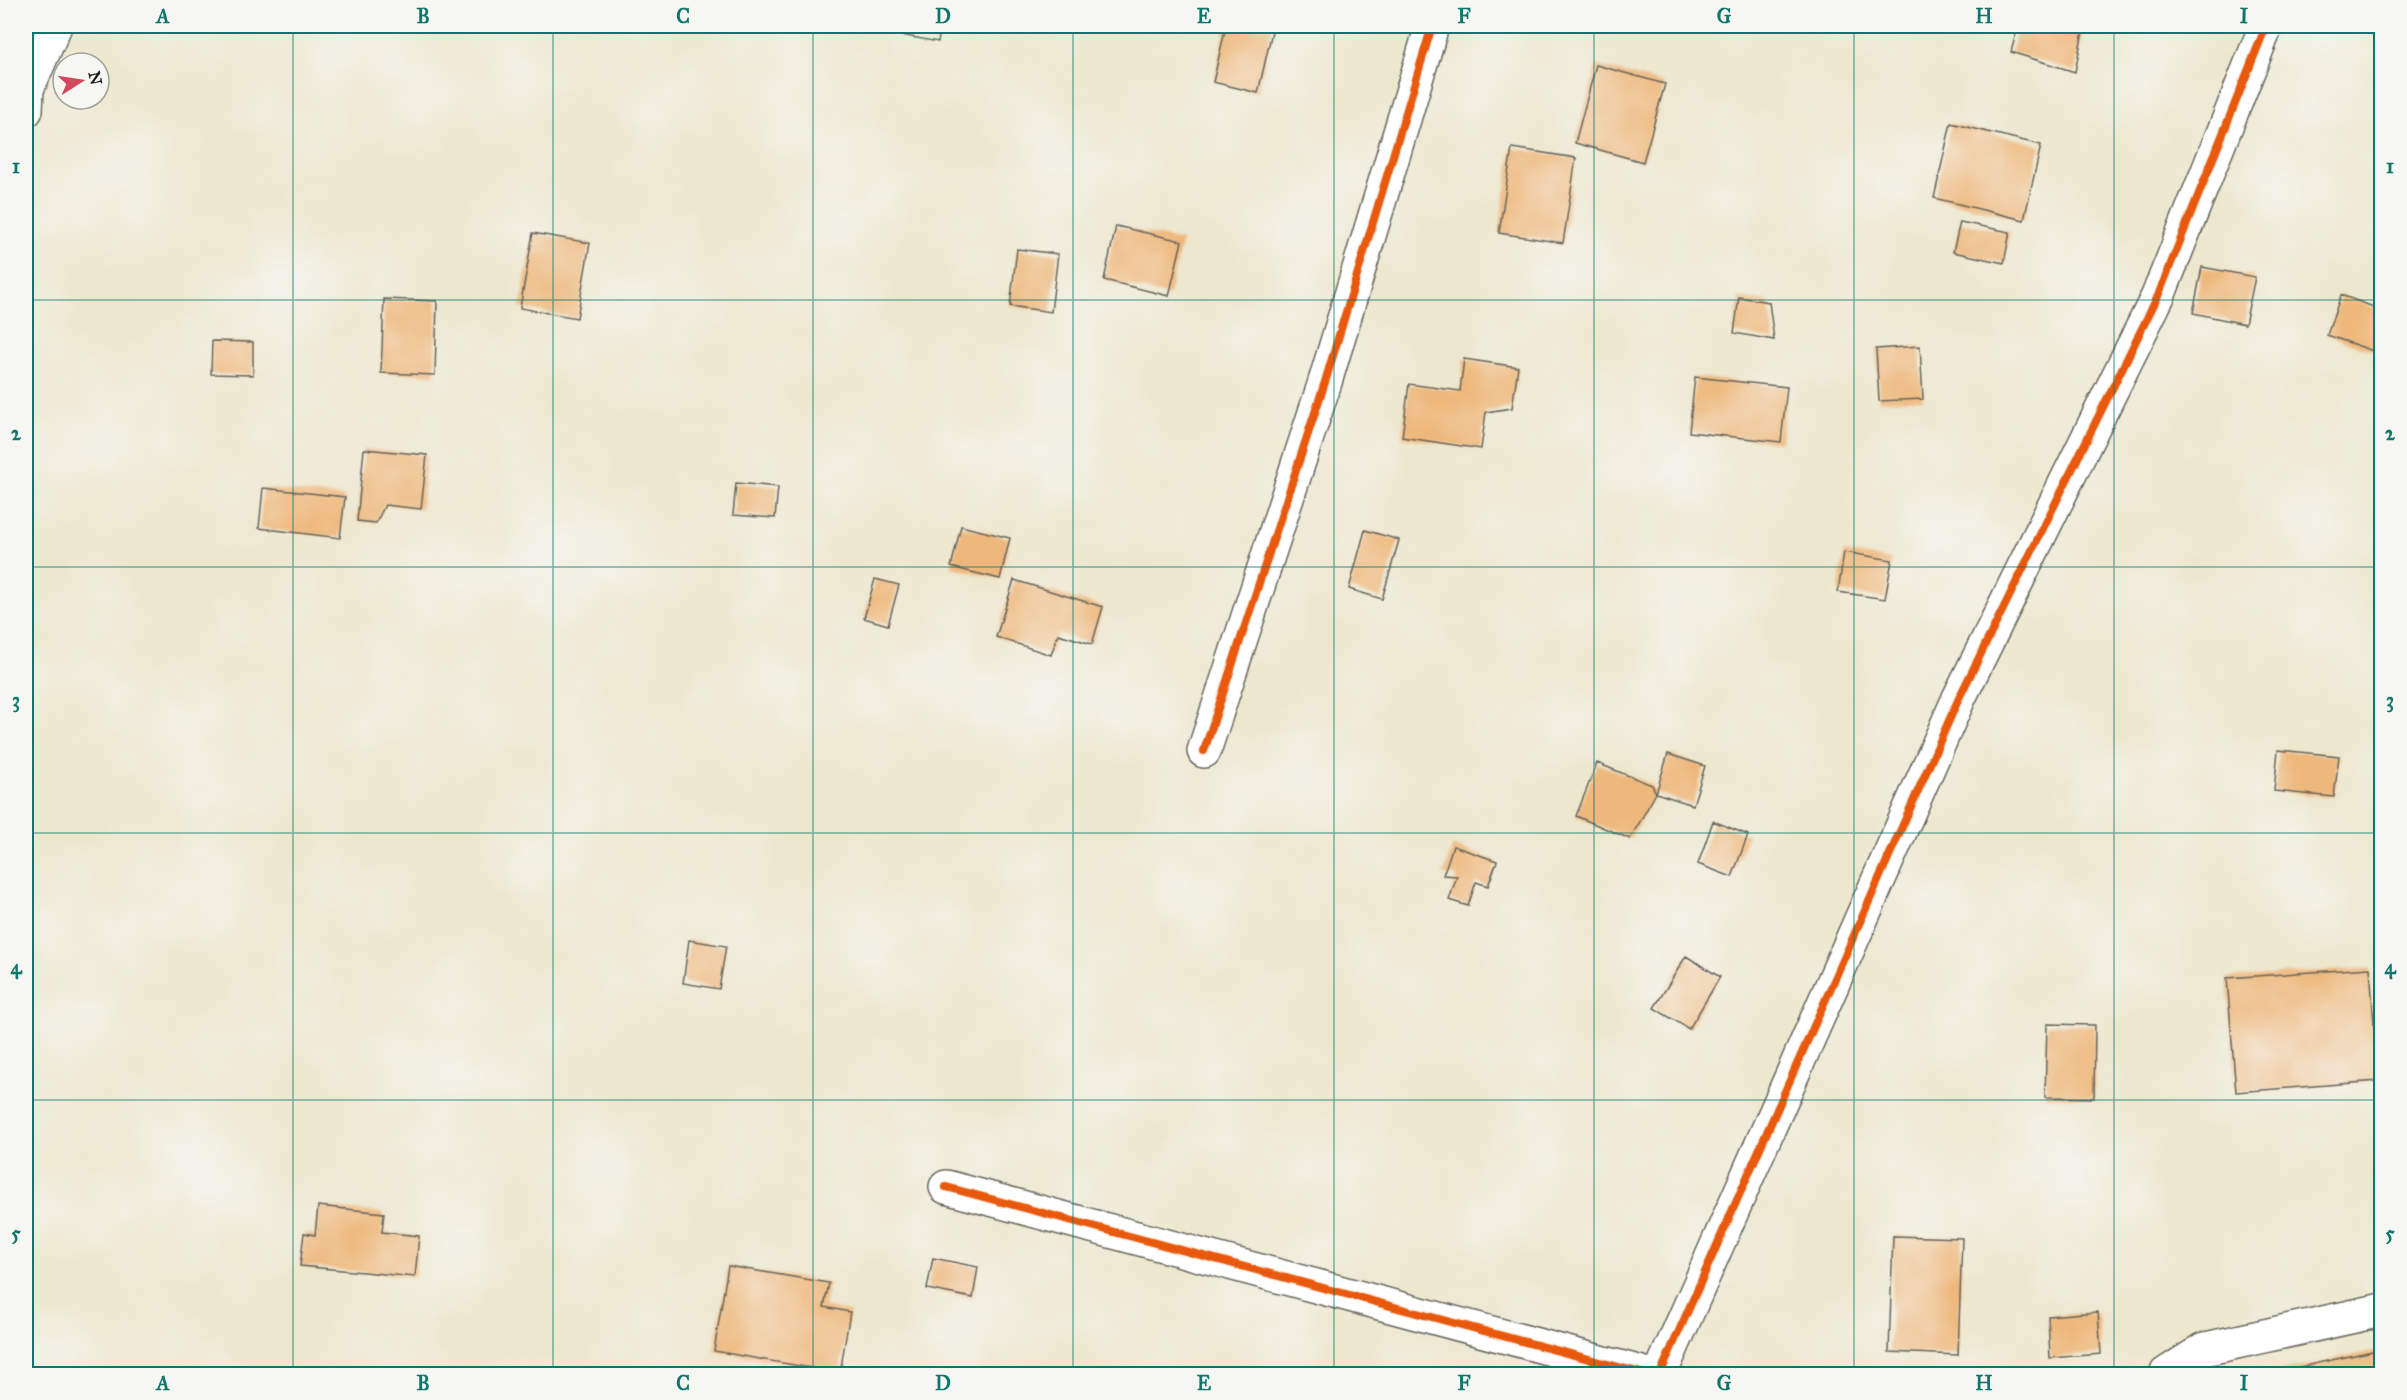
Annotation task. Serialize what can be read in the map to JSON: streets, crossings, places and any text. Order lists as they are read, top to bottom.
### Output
{
  "north": "right",
  "grid": {
    "columns": [
      "A",
      "B",
      "C",
      "D",
      "E",
      "F",
      "G",
      "H",
      "I"
    ],
    "rows": [
      "1",
      "2",
      "3",
      "4",
      "5"
    ]
  }
}
